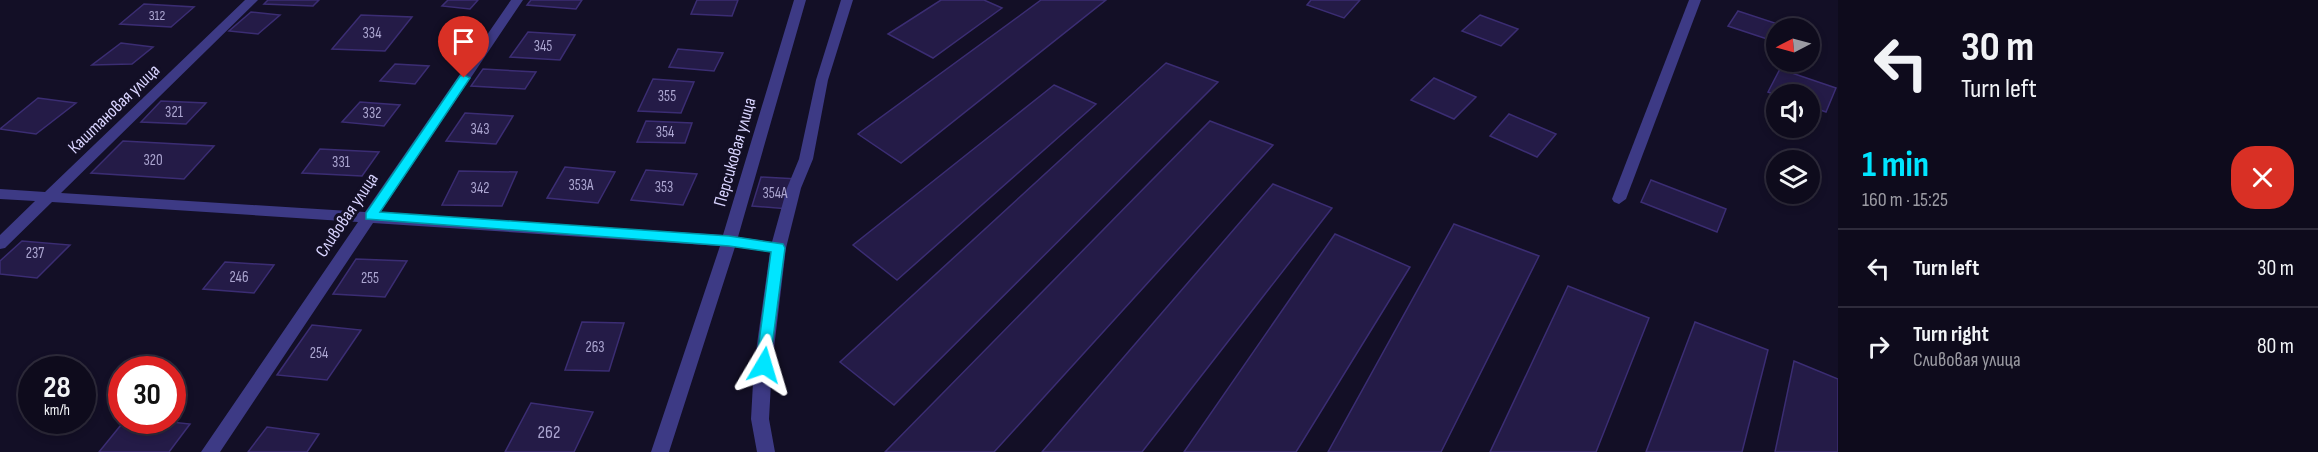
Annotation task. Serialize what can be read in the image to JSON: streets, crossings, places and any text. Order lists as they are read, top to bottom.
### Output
{
  "streets": {
    "street": ["Каштановая улица", "Персиковая улица", "Сливовая улица"]
  },
  "house_numbers": [
    "312",
    "334",
    "345",
    "355",
    "321",
    "332",
    "343",
    "354",
    "320",
    "331",
    "353А",
    "353",
    "342",
    "354А",
    "237",
    "246",
    "255",
    "263",
    "254",
    "262"
  ],
  "north": "left",
  "page": {
    "turn": ["30 m", "Turn left"],
    "heading": ["1 min", "160 m · 15:25"],
    "list": [
      {
        "name": "Turn left",
        "value": "30 m"
      },
      {
        "name": "Turn right",
        "note": "Сливовая улица",
        "value": "80 m"
      }
    ],
    "speed": "28 km/h",
    "limit": "30"
  }
}
